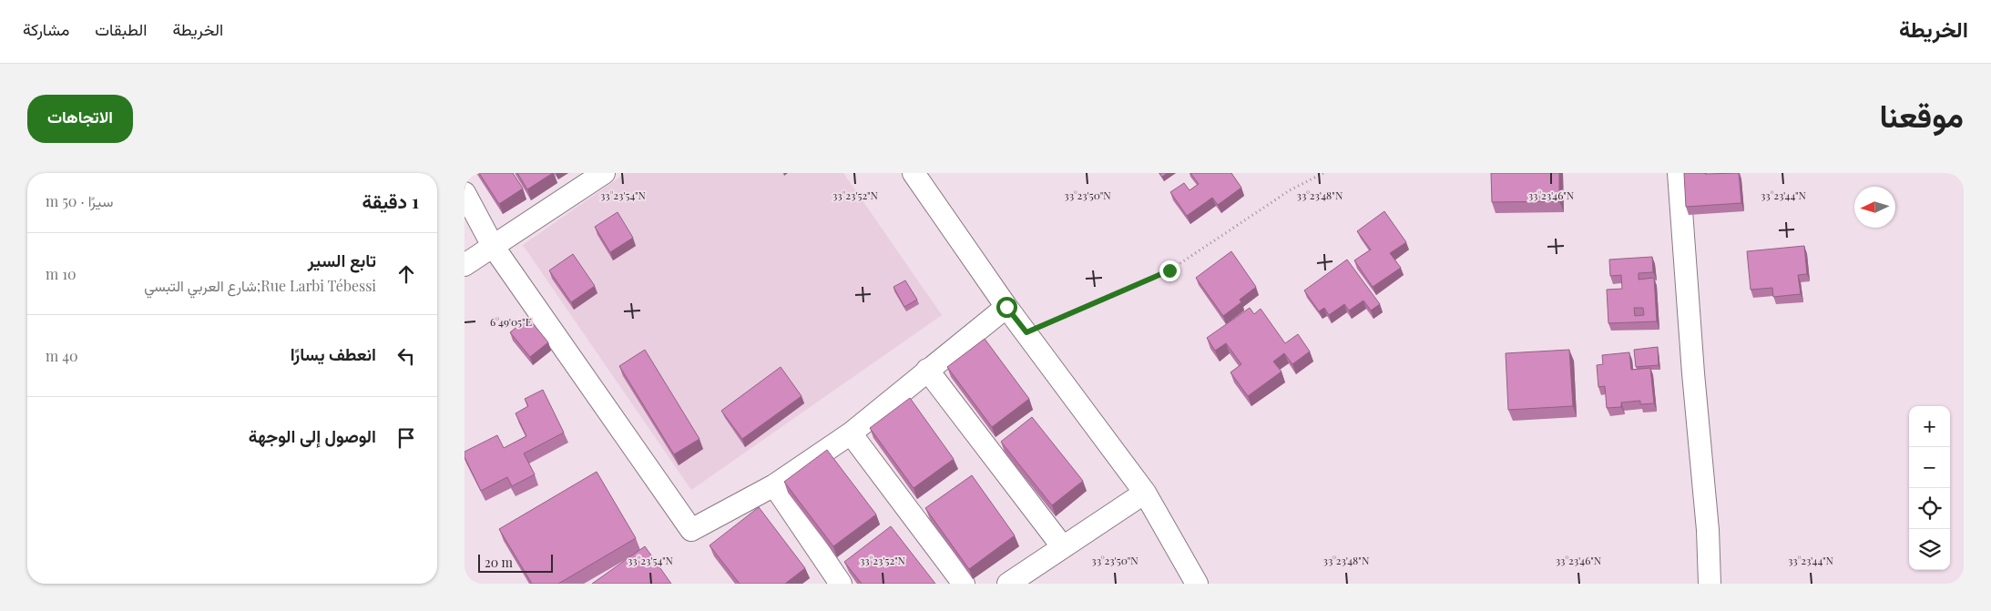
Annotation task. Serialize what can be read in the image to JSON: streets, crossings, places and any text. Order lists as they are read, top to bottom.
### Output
{
  "scale_bar": "20 m",
  "north": "left",
  "page": {
    "header": "الخريطة",
    "nav": ["الخريطة", "الطبقات", "مشاركة"],
    "title": "موقعنا",
    "buttons": "الاتجاهات",
    "heading": ["1 دقيقة", "سيرًا · 50 m"],
    "list": [
      ["تابع السير", "Rue Larbi Tébessi;شارع العربي التبسي", "10 m"],
      ["انعطف يسارًا", "40 m"],
      "الوصول إلى الوجهة"
    ],
    "map_buttons": ["+", "−"],
    "scale": "20 m"
  },
  "coordinates": [
    "33°23'54\"N",
    "33°23'52\"N",
    "33°23'50\"N",
    "33°23'48\"N",
    "33°23'46\"N",
    "33°23'44\"N",
    "6°49'05\"E"
  ]
}
